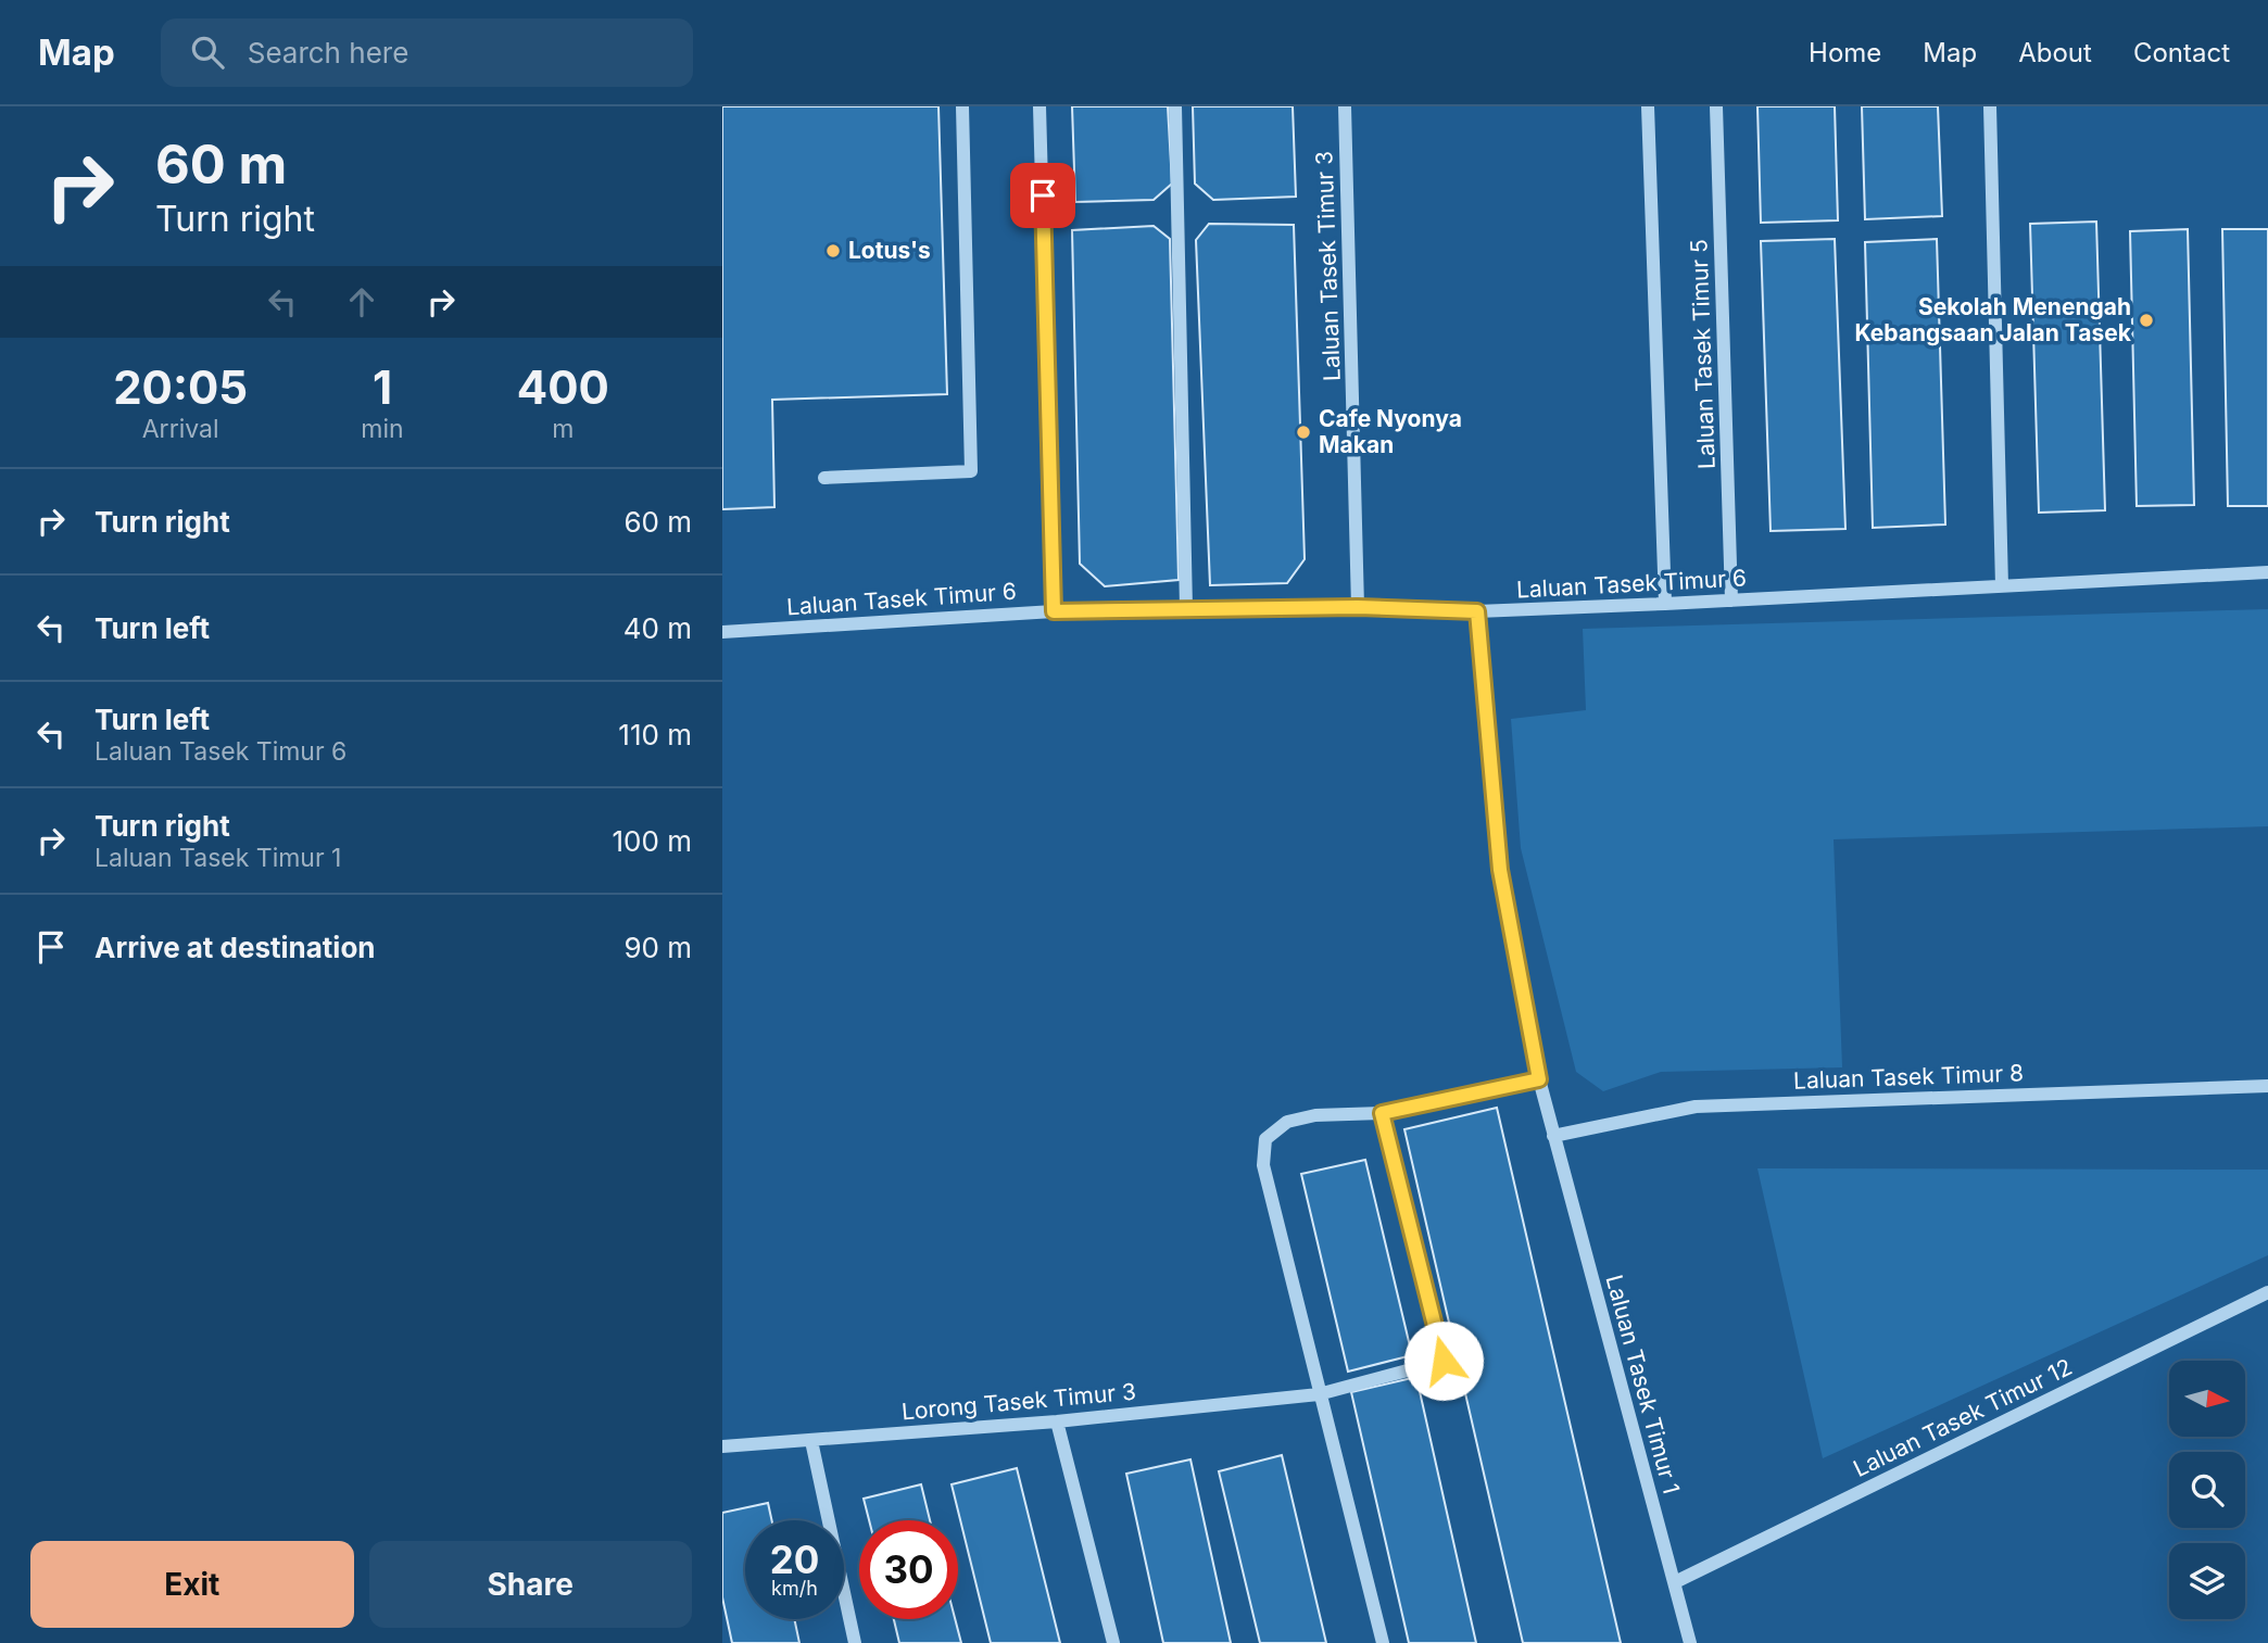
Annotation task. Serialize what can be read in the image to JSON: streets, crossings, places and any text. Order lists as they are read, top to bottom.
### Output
{
  "streets": {
    "street": [
      "Laluan Tasek Timur 3",
      "Laluan Tasek Timur 5",
      "Laluan Tasek Timur 6",
      "Laluan Tasek Timur 8",
      "Laluan Tasek Timur 1",
      "Lorong Tasek Timur 3",
      "Laluan Tasek Timur 12"
    ]
  },
  "crossings": [
    ["Laluan Tasek Timur 3", "Laluan Tasek Timur 6"],
    ["Laluan Tasek Timur 5", "Laluan Tasek Timur 6"],
    ["Laluan Tasek Timur 6", "Laluan Tasek Timur 1"],
    ["Laluan Tasek Timur 8", "Laluan Tasek Timur 1"],
    ["Laluan Tasek Timur 1", "Laluan Tasek Timur 12"]
  ],
  "places": ["Lotus's", "Sekolah Menengah Kebangsaan Jalan Tasek", "Cafe Nyonya Makan"],
  "north": "right",
  "page": {
    "header": "Map",
    "search": "Search here",
    "nav": [
      "Home",
      "Map",
      "About",
      "Contact"
    ],
    "turn": ["60 m", "Turn right"],
    "eta": [
      "20:05",
      "Arrival",
      "1",
      "min",
      "400",
      "m"
    ],
    "list": [
      {
        "name": "Turn right",
        "value": "60 m"
      },
      {
        "name": "Turn left",
        "value": "40 m"
      },
      {
        "name": "Turn left",
        "note": "Laluan Tasek Timur 6",
        "value": "110 m"
      },
      {
        "name": "Turn right",
        "note": "Laluan Tasek Timur 1",
        "value": "100 m"
      },
      {
        "name": "Arrive at destination",
        "value": "90 m"
      }
    ],
    "speed": "20 km/h",
    "limit": "30",
    "buttons": ["Exit", "Share"]
  }
}
